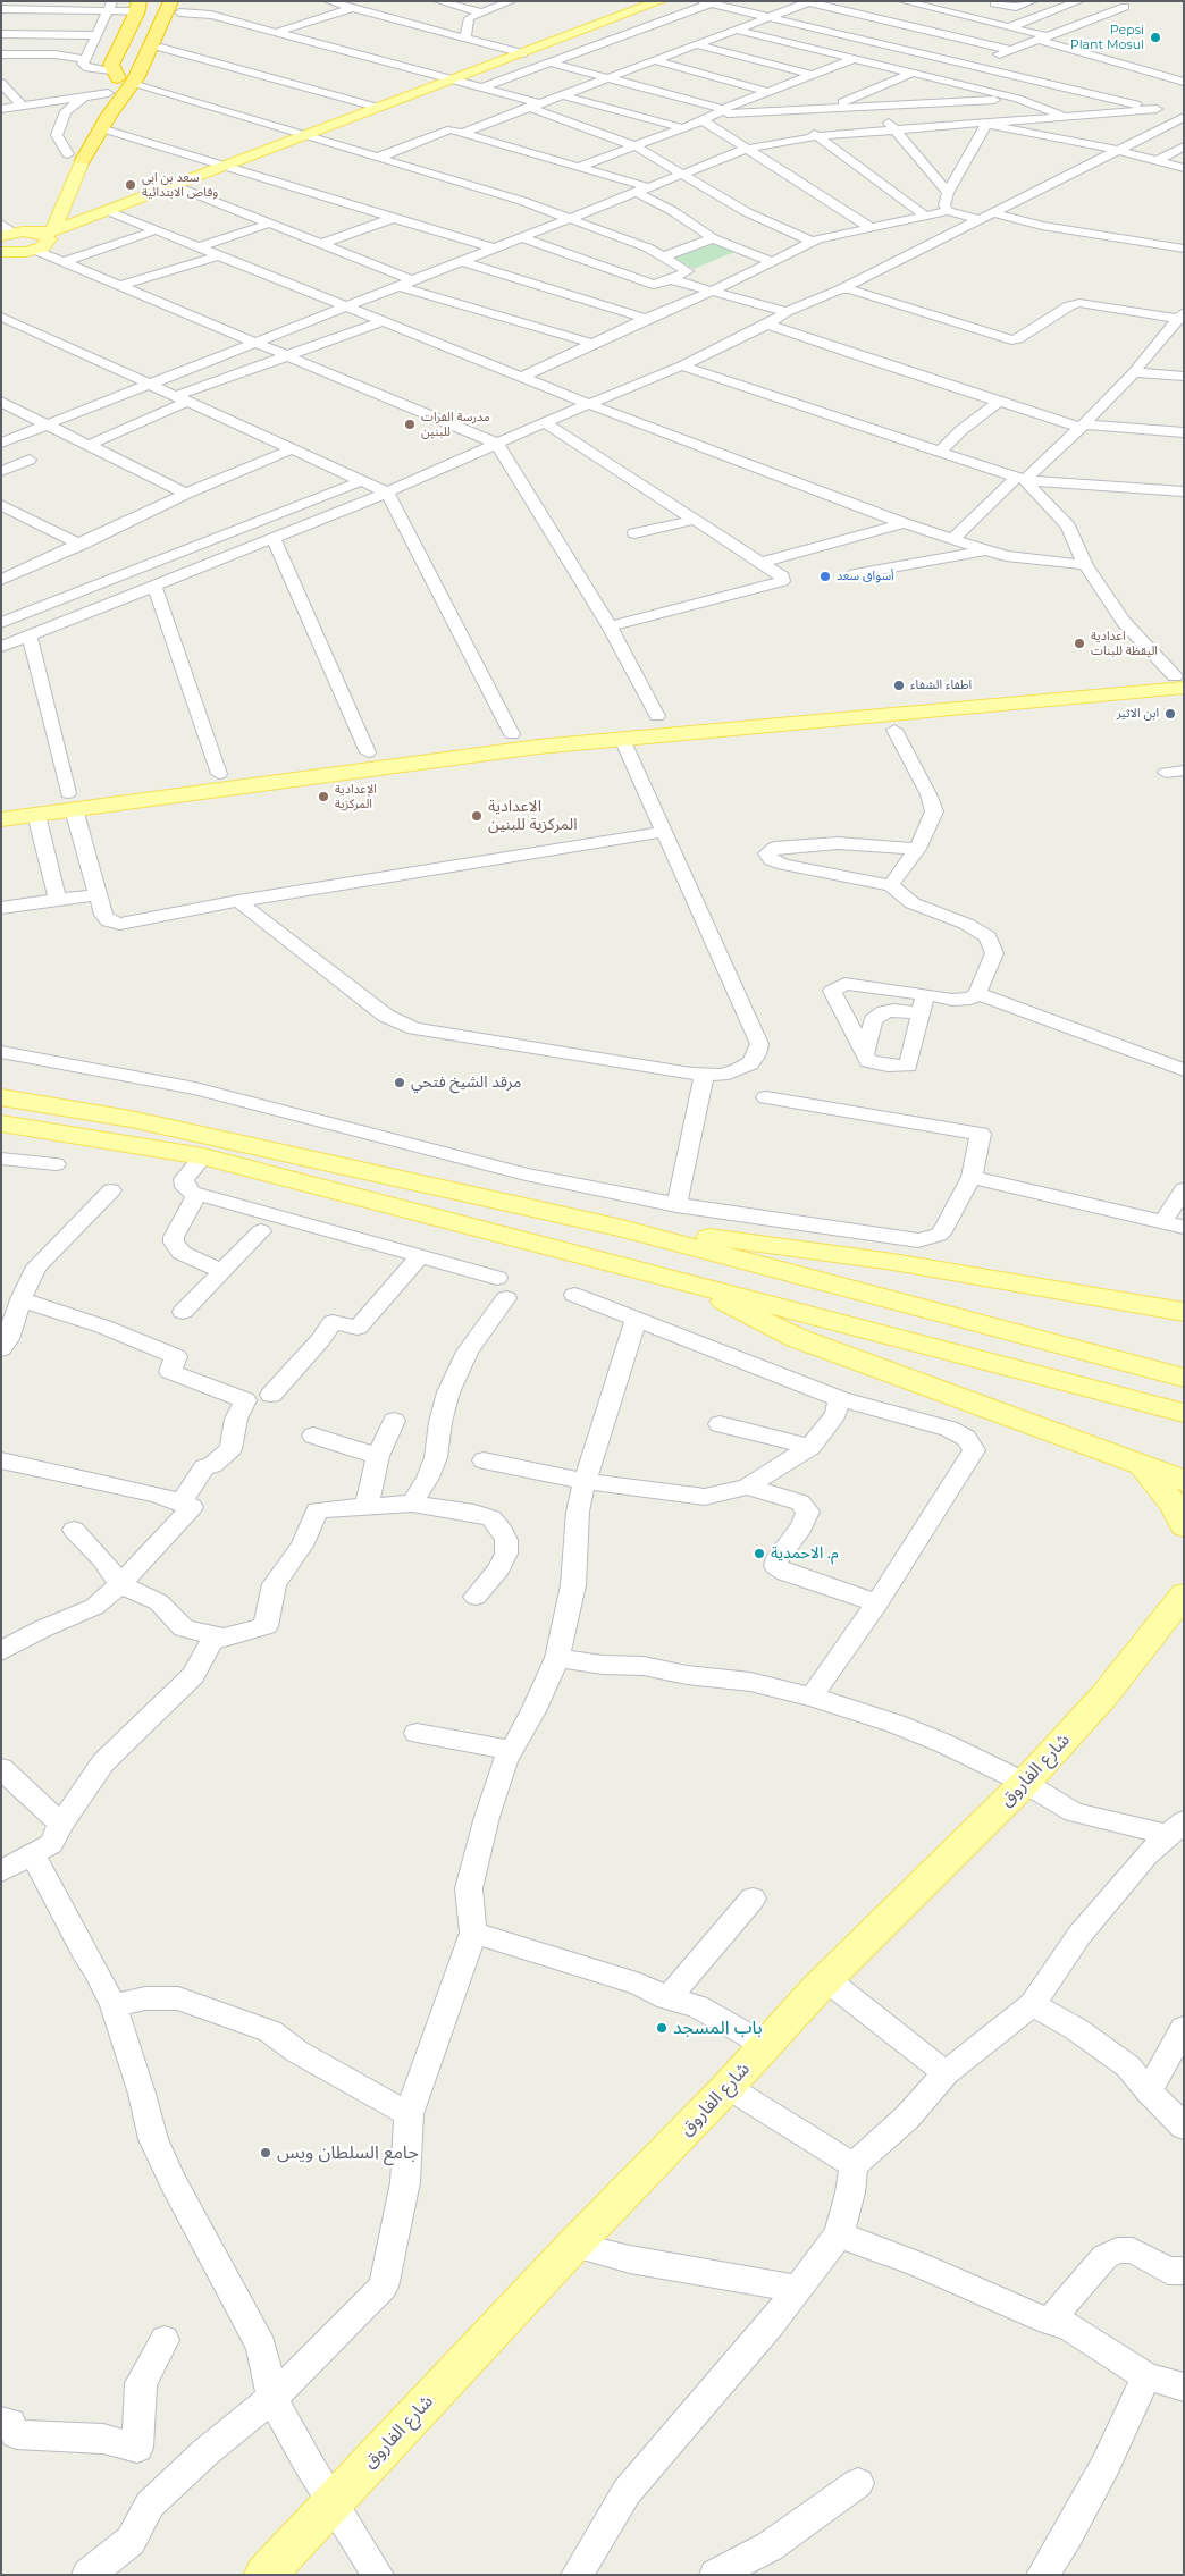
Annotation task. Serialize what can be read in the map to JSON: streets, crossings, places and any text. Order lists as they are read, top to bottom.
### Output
{
  "streets": {
    "main road": ["شارع الفاروق"]
  },
  "places": [
    "Pepsi Plant Mosul",
    "سعد بن ابي وقاص الابتدائية",
    "مدرسة الفرات للبنين",
    "أسواق سعد",
    "اعدادية اليقظة للبنات",
    "اطفاء الشفاء",
    "ابن الاثير",
    "الإعدادية المركزية",
    "الاعدادية المركزية للبنين",
    "مرقد الشيخ فتحي",
    "م. الاحمدية",
    "باب المسجد",
    "جامع السلطان ويس"
  ]
}
